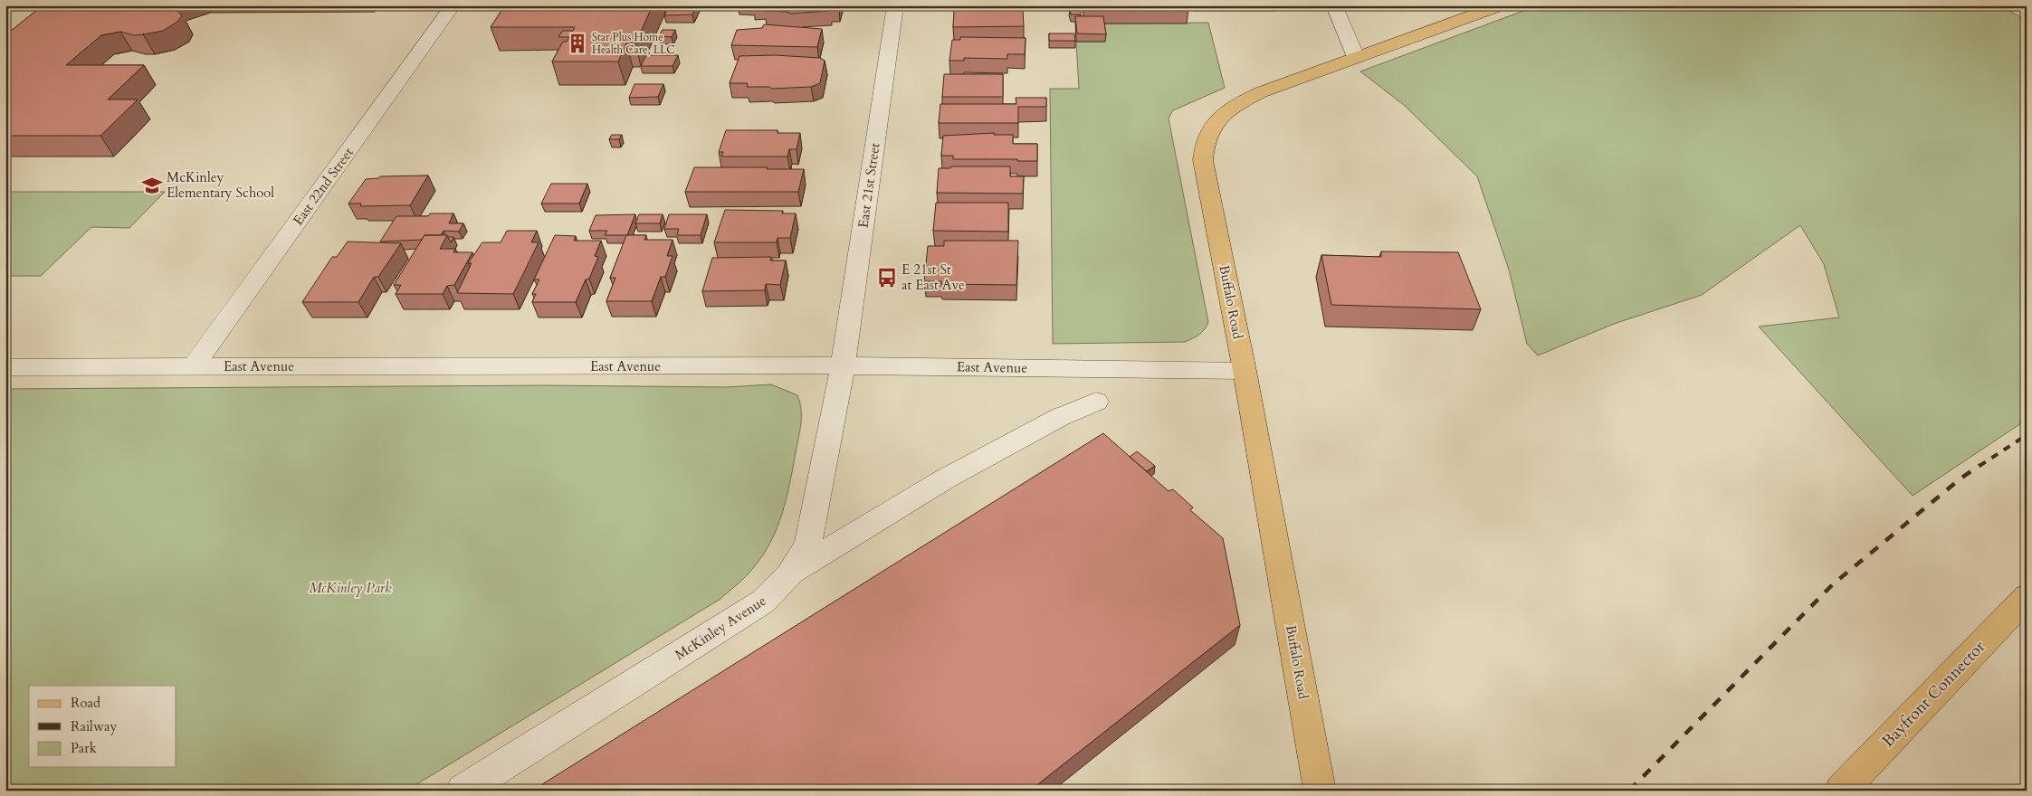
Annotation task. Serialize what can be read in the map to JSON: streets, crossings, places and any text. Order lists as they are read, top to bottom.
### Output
{
  "streets": {
    "main road": ["Buffalo Road", "Bayfront Connector"],
    "street": [
      "East 21st Street",
      "East 22nd Street",
      "East Avenue",
      "McKinley Avenue"
    ]
  },
  "crossings": [
    ["East 21st Street", "East Avenue"],
    ["East 21st Street", "McKinley Avenue"],
    ["East 22nd Street", "East Avenue"],
    ["Buffalo Road", "East Avenue"],
    ["East Avenue", "McKinley Avenue"]
  ],
  "parks": ["McKinley Park"],
  "places": {
    "building": ["Star Plus Home Health Care, LLC"],
    "school or university": ["McKinley Elementary School"],
    "bus stop": ["E 21st St at East Ave"]
  },
  "legend": ["Road", "Railway", "Park"]
}
